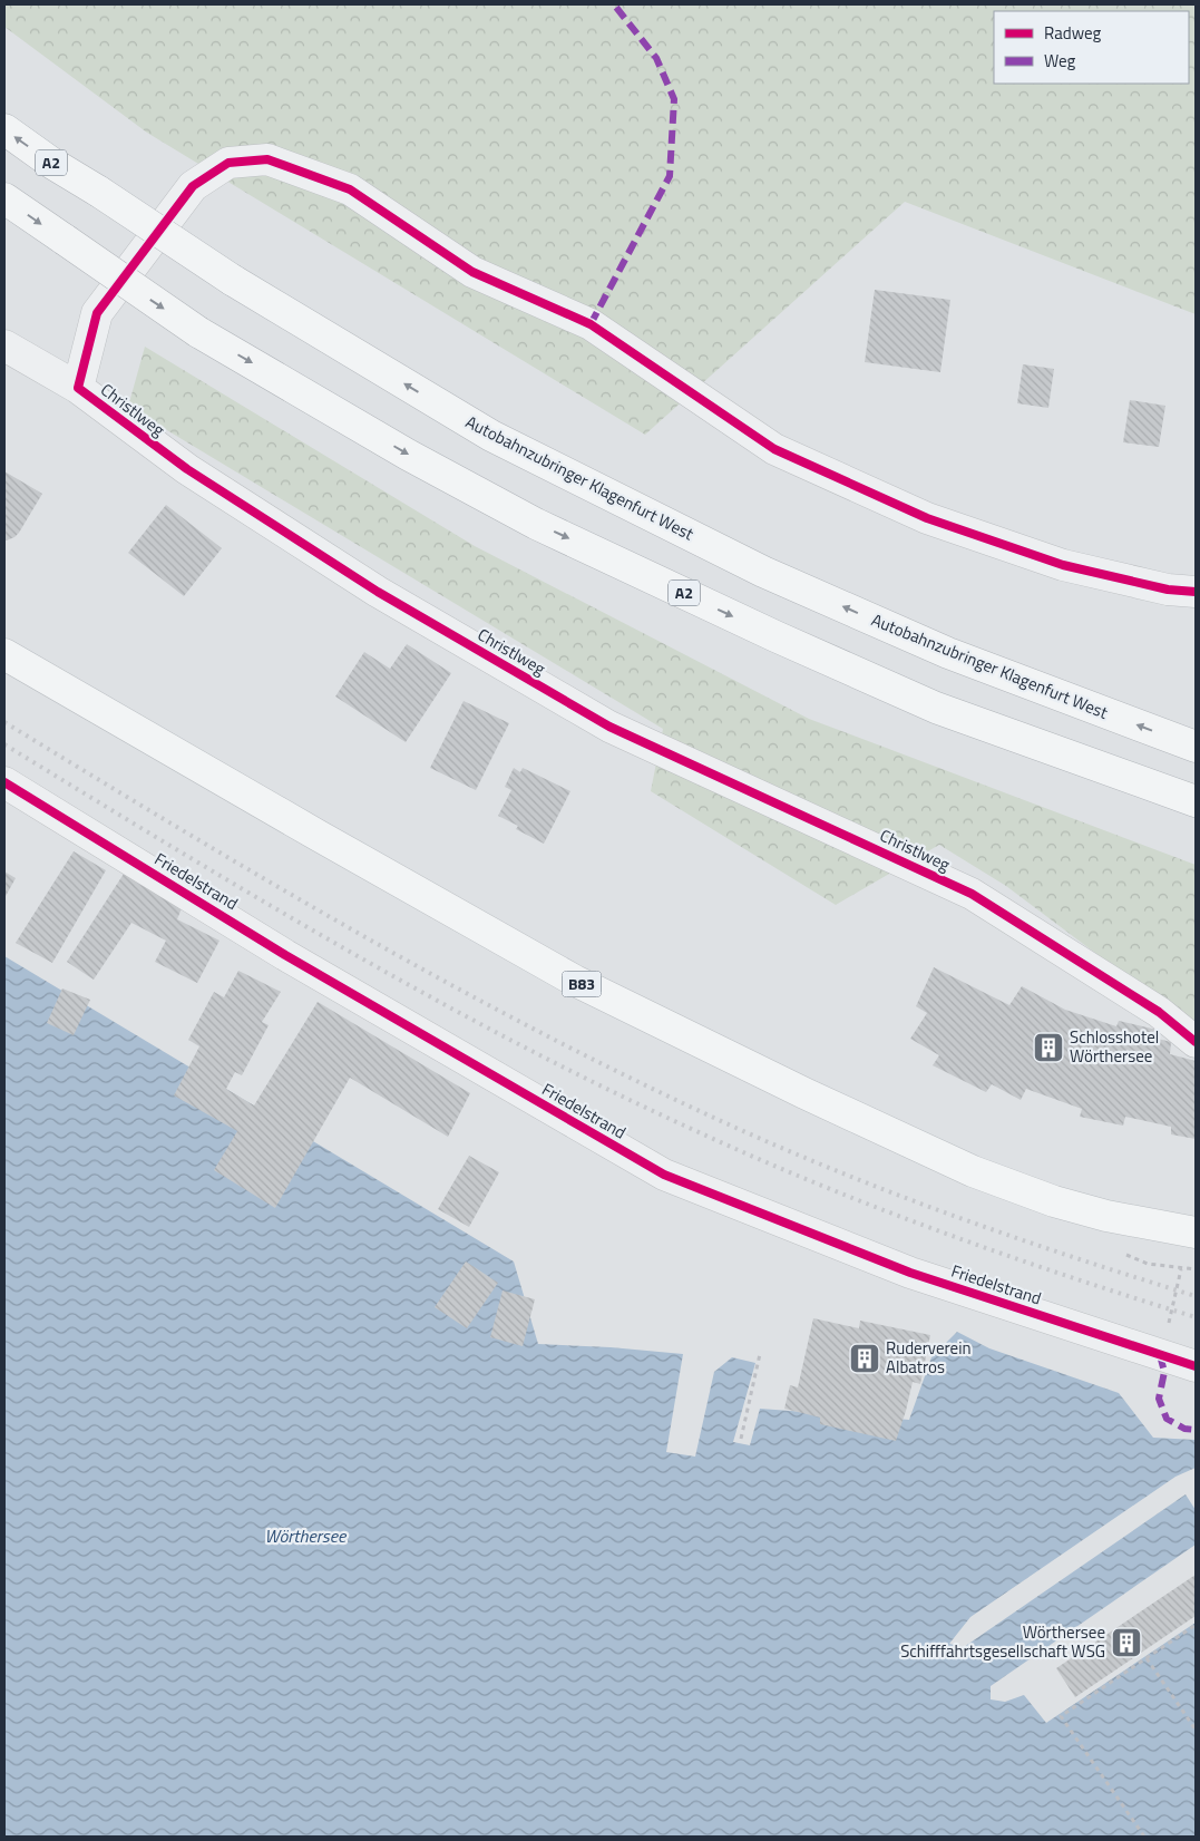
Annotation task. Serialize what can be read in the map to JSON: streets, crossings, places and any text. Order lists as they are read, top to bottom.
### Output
{
  "streets": {
    "main road": ["A2", "Autobahnzubringer Klagenfurt West", "B83"],
    "street": ["Christlweg", "Friedelstrand"]
  },
  "water": ["Wörthersee"],
  "places": {
    "building": ["Schlosshotel Wörthersee", "Ruderverein Albatros", "Wörthersee Schifffahrtsgesellschaft WSG"]
  },
  "legend": ["Radweg", "Weg"]
}
